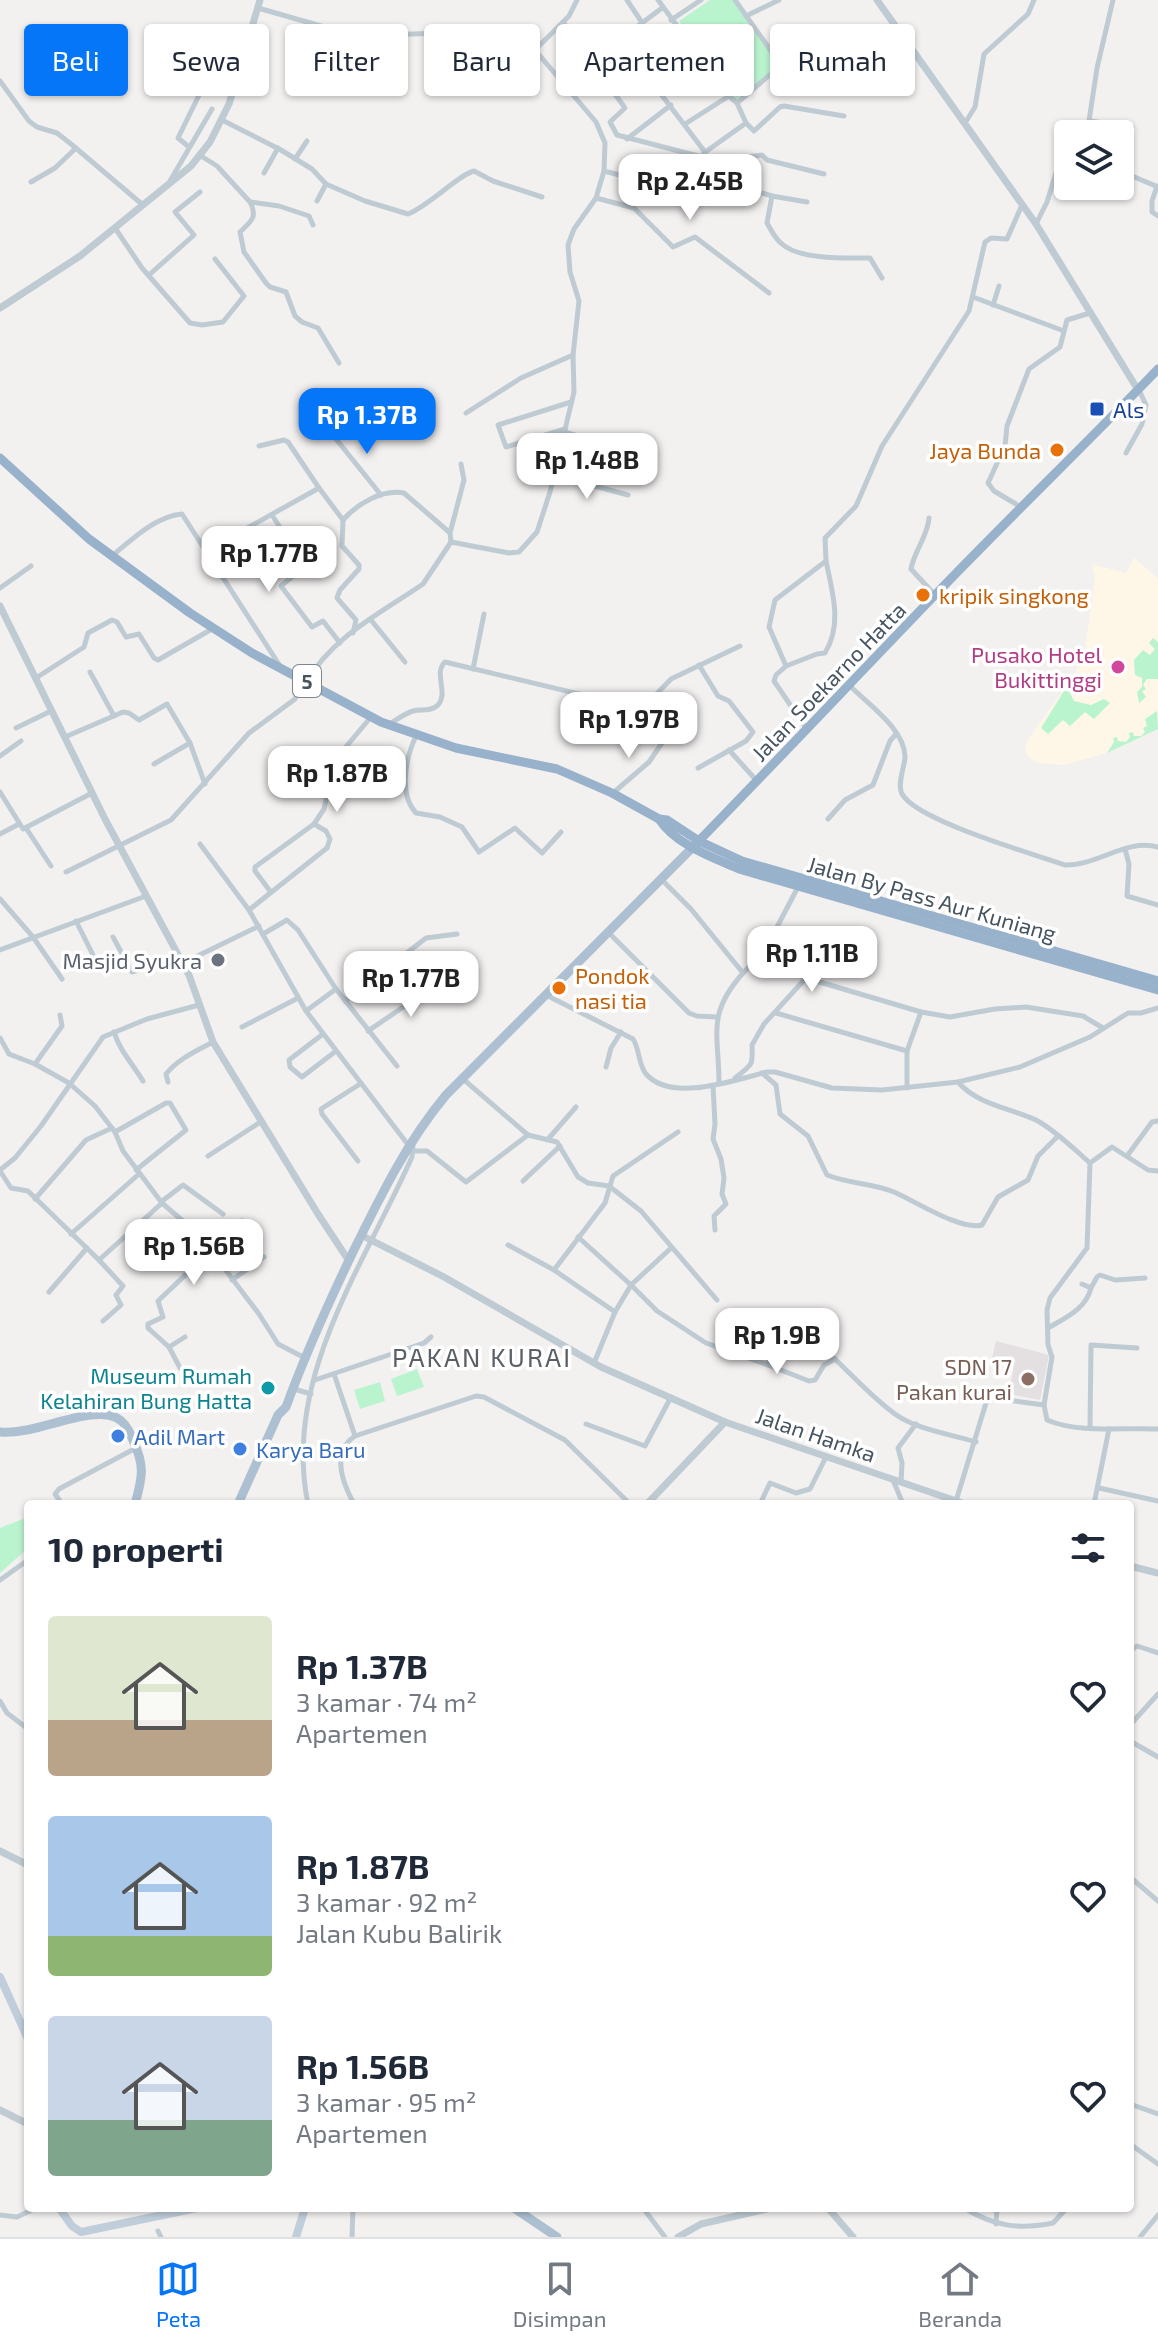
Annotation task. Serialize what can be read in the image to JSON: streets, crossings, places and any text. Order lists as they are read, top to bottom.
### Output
{
  "streets": {
    "highway": ["5", "Jalan Soekarno Hatta", "Jalan By Pass Aur Kuniang"],
    "street": ["Jalan Hamka"]
  },
  "crossings": [
    ["5", "Jalan Soekarno Hatta"],
    ["5", "Jalan By Pass Aur Kuniang"],
    ["Jalan Soekarno Hatta", "Jalan By Pass Aur Kuniang"]
  ],
  "districts": ["PAKAN KURAI"],
  "places": {
    "transit": ["Als"],
    "other": [
      "Jaya Bunda",
      "kripik singkong",
      "Pusako Hotel Bukittinggi",
      "Masjid Syukra",
      "Pondok nasi tia",
      "SDN 17 Pakan kurai",
      "Museum Rumah Kelahiran Bung Hatta",
      "Adil Mart",
      "Karya Baru"
    ]
  },
  "page": {
    "chip": [
      "Beli",
      "Sewa",
      "Filter",
      "Baru",
      "Apartemen",
      "Rumah"
    ],
    "price": [
      "Rp 2.45B",
      "Rp 1.37B",
      "Rp 1.48B",
      "Rp 1.77B",
      "Rp 1.97B",
      "Rp 1.87B",
      "Rp 1.11B",
      "Rp 1.77B",
      "Rp 1.56B",
      "Rp 1.9B"
    ],
    "heading": "10 properti",
    "list": [
      {
        "name": "Rp 1.37B",
        "note": "3 kamar · 74 m² · Apartemen"
      },
      {
        "name": "Rp 1.87B",
        "note": "3 kamar · 92 m² · Jalan Kubu Balirik"
      },
      {
        "name": "Rp 1.56B",
        "note": "3 kamar · 95 m² · Apartemen"
      }
    ],
    "tabs": ["Peta", "Disimpan", "Beranda"]
  }
}
